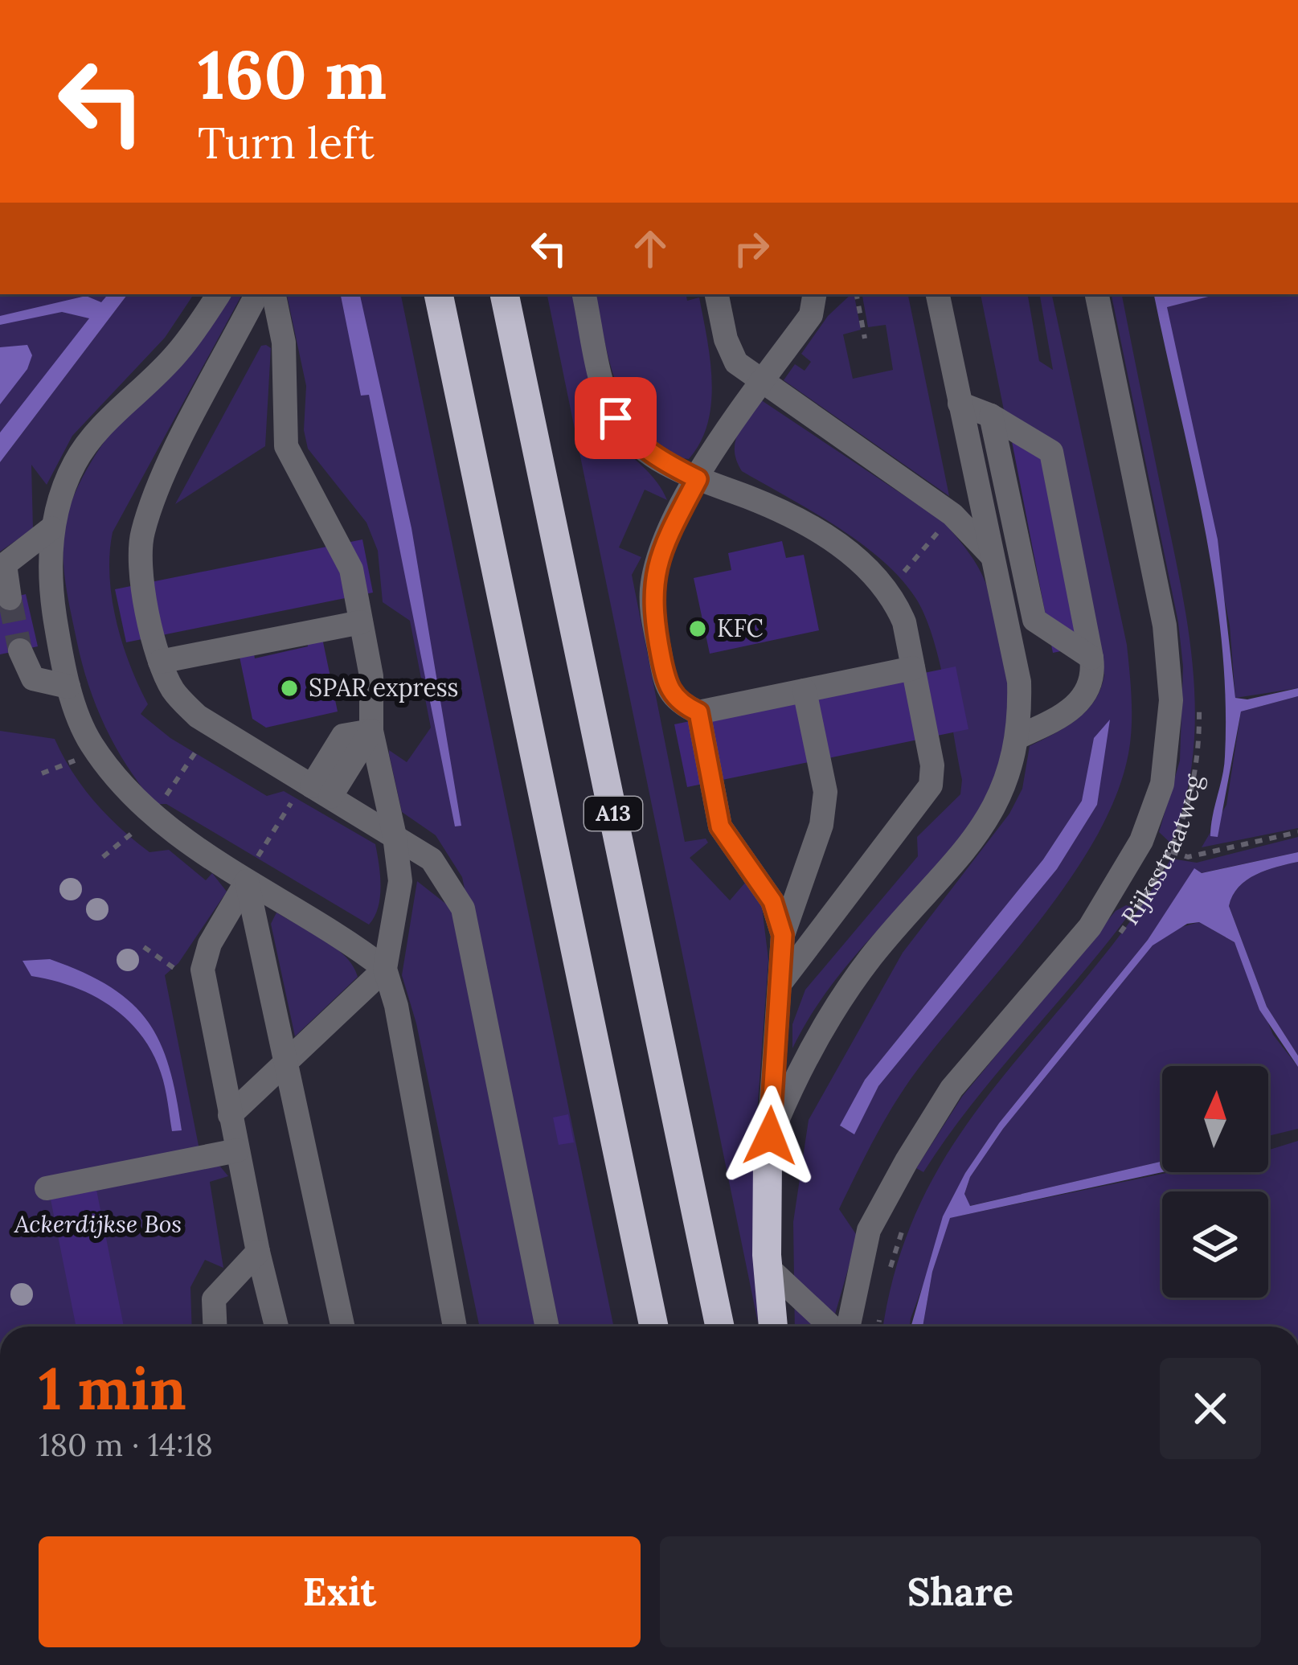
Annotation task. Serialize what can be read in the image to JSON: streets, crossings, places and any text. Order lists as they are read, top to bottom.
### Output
{
  "streets": {
    "highway": ["A13"],
    "street": ["Rijksstraatweg"]
  },
  "parks": ["Ackerdijkse Bos"],
  "places": ["KFC", "SPAR express"],
  "north": "top",
  "page": {
    "turn": ["160 m", "Turn left"],
    "heading": ["1 min", "180 m · 14:18"],
    "buttons": ["Exit", "Share"]
  }
}
